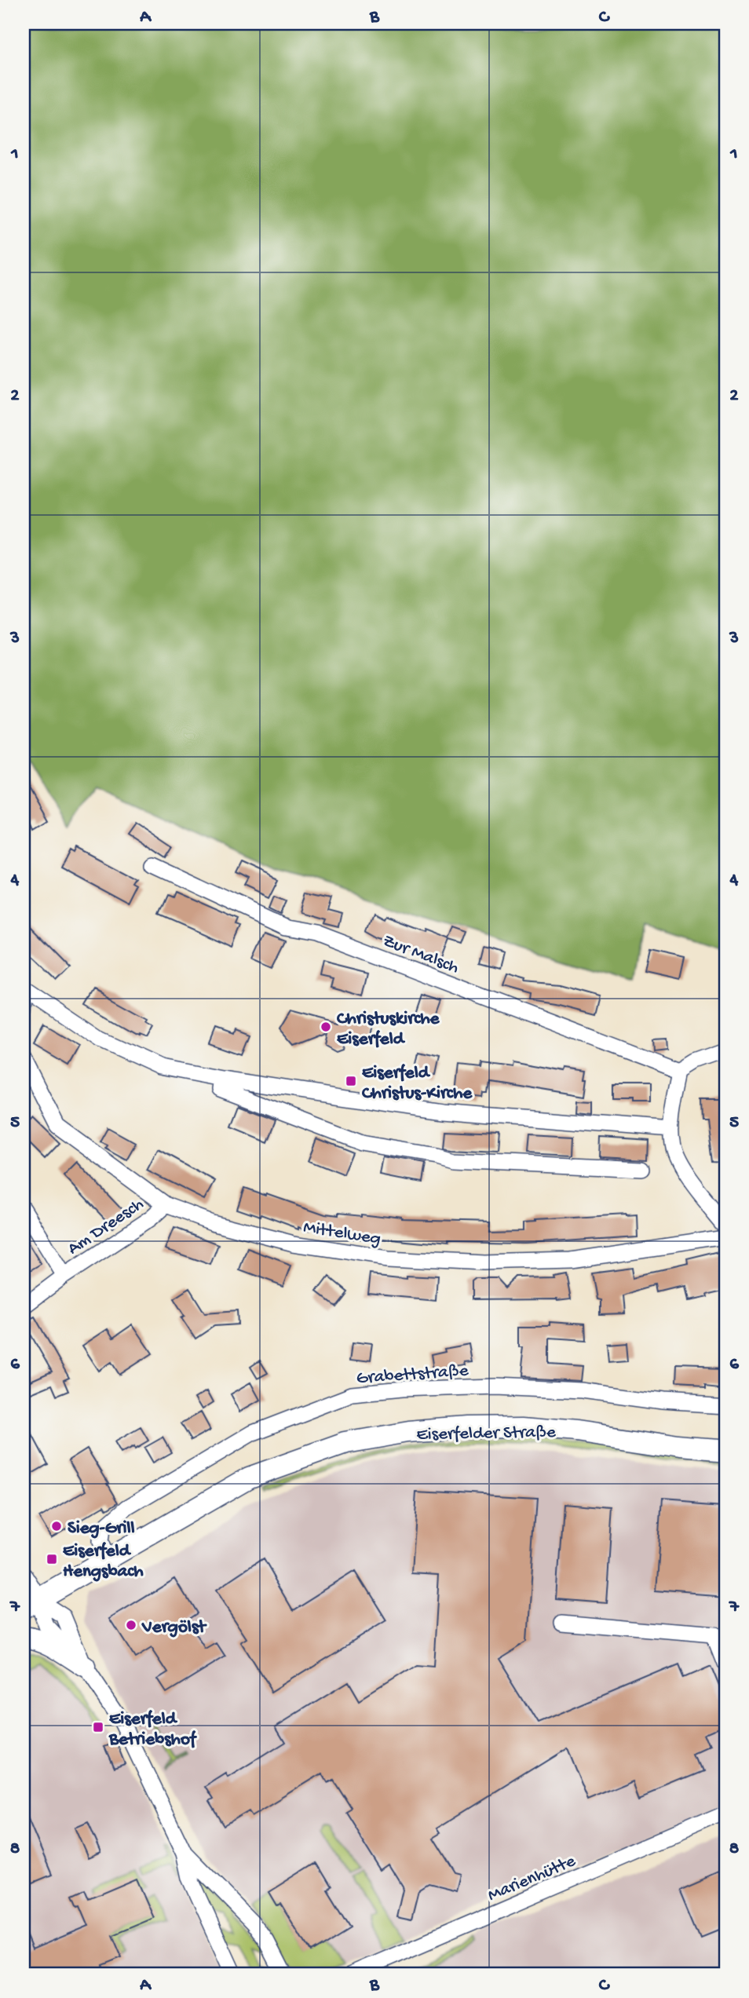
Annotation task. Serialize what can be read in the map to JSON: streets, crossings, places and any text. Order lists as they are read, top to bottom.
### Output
{
  "streets": {
    "main road": ["Eiserfelder Straße"],
    "street": [
      "Zur Malsch",
      "Am Dreesch",
      "Mittelweg",
      "Grabettstraße",
      "Marienhütte"
    ]
  },
  "crossings": [
    ["Am Dreesch", "Mittelweg"],
    ["Grabettstraße", "Eiserfelder Straße"]
  ],
  "places": {
    "other": ["Christuskirche Eiserfeld", "Sieg-Grill", "Vergölst"],
    "transit": ["Eiserfeld Christus-Kirche", "Eiserfeld Hengsbach", "Eiserfeld Betriebshof"]
  },
  "grid": {
    "columns": ["A", "B", "C"],
    "rows": [
      "1",
      "2",
      "3",
      "4",
      "5",
      "6",
      "7",
      "8"
    ]
  }
}
